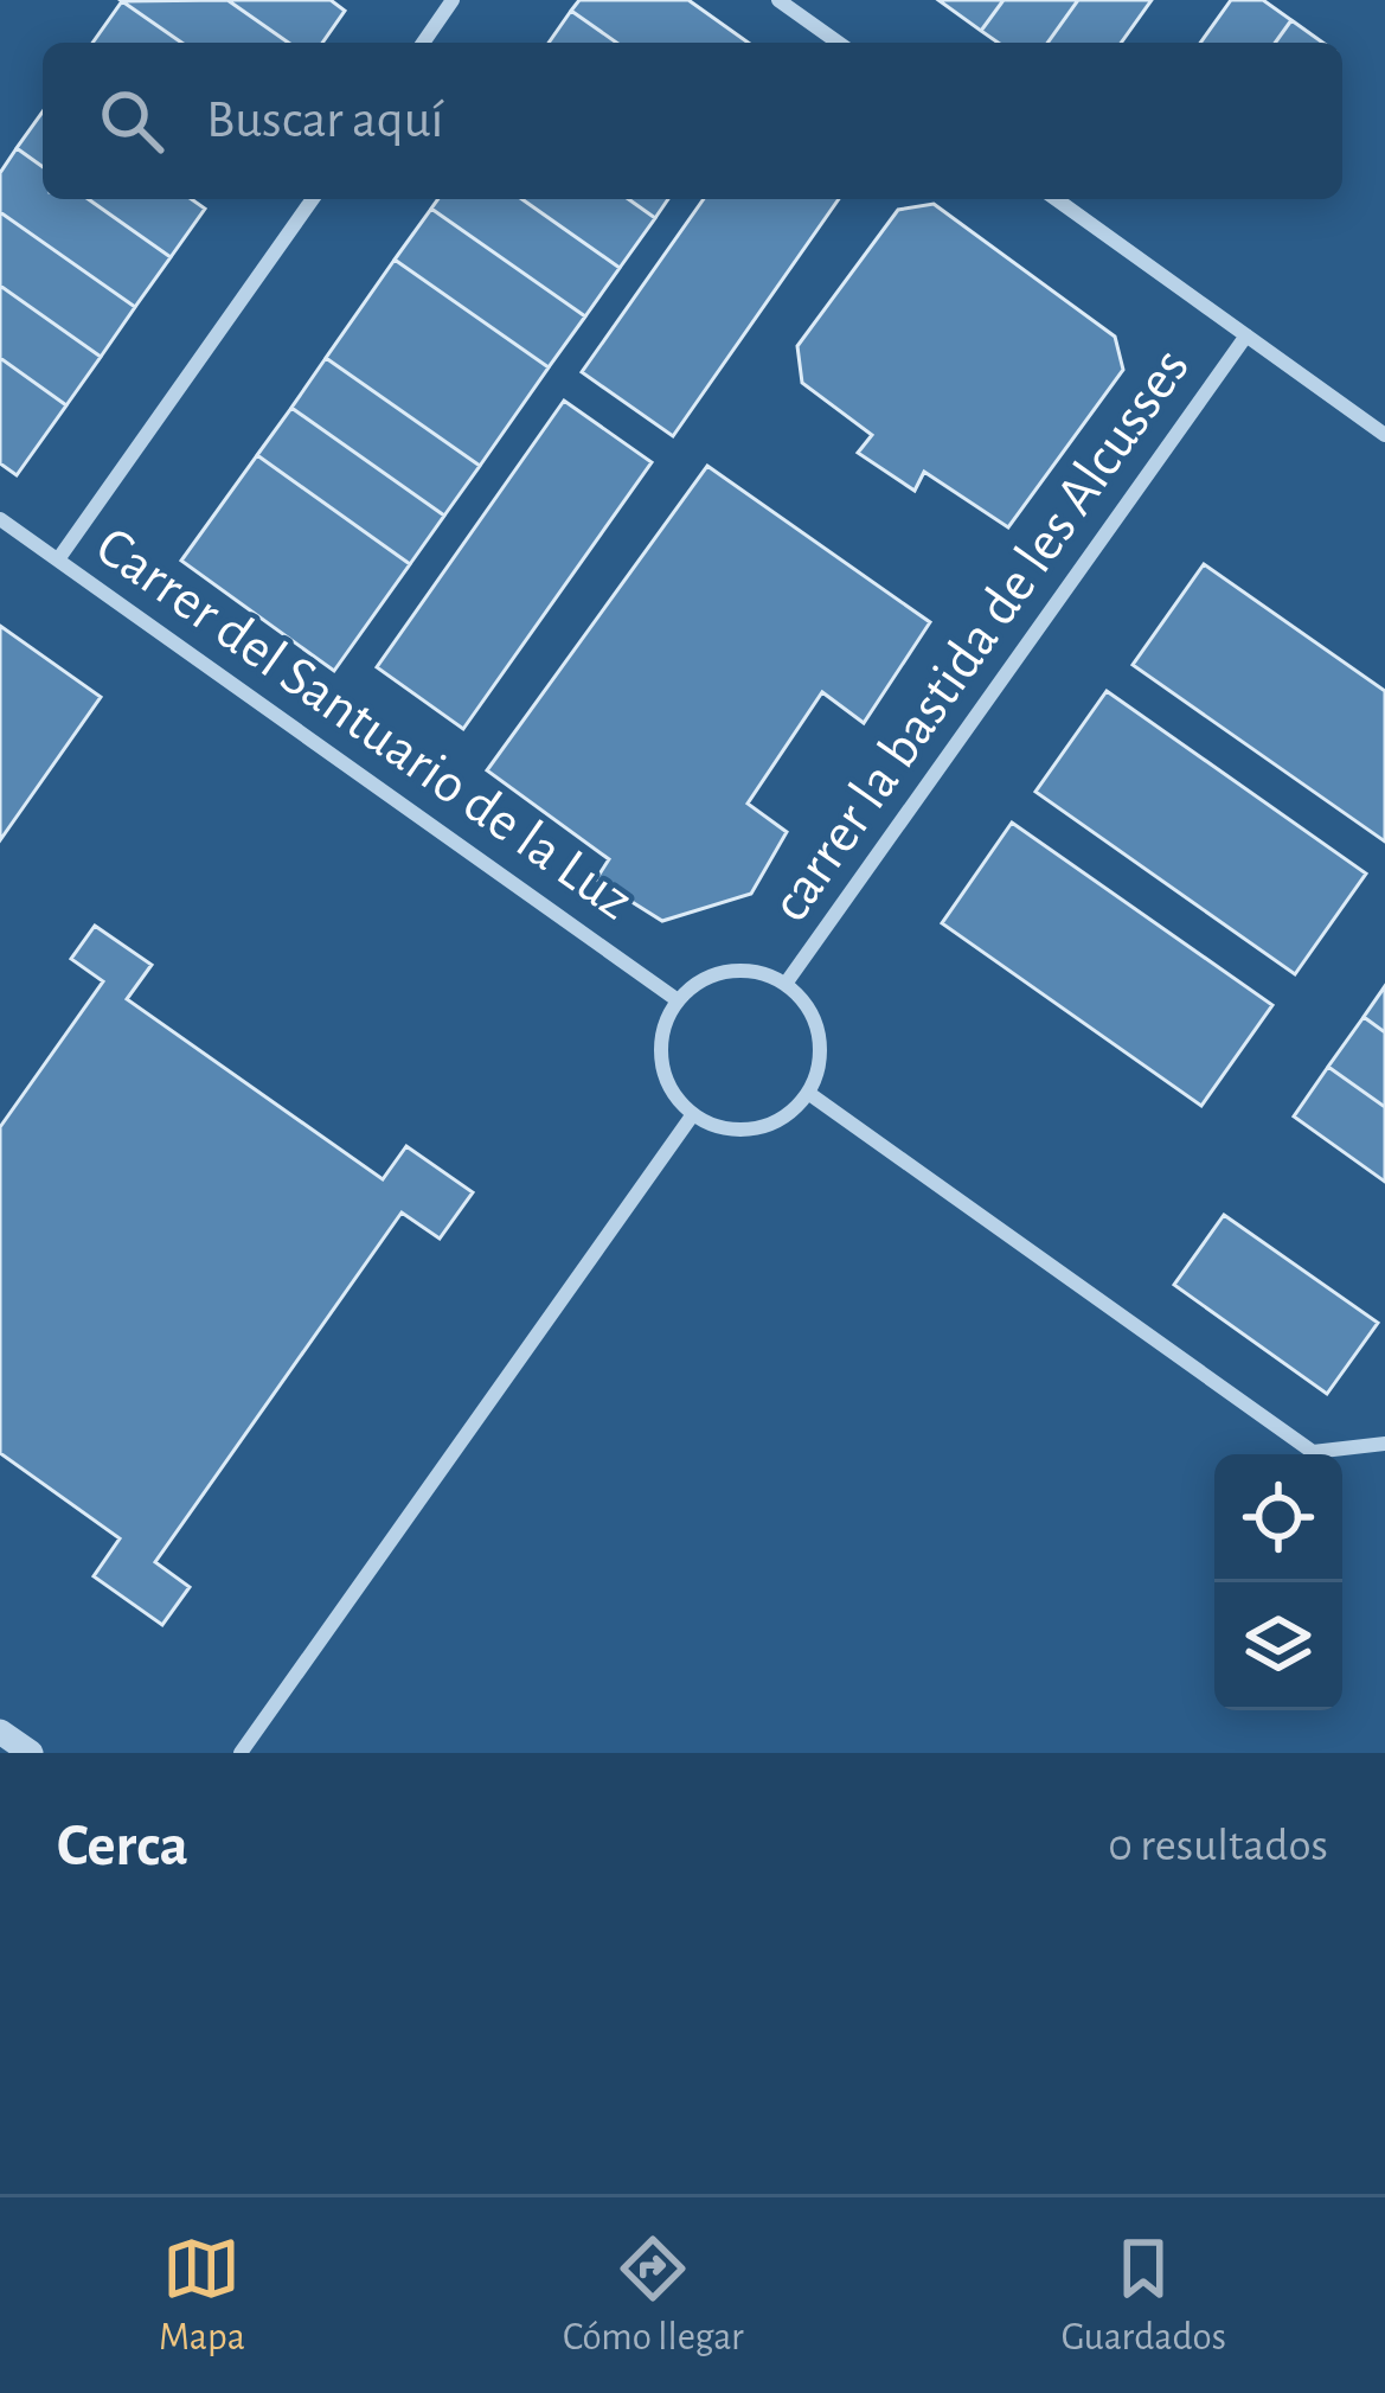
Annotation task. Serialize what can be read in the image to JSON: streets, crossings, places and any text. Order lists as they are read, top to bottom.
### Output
{
  "streets": {
    "street": ["carrer la bastida de les Alcusses", "Carrer del Santuario de la Luz"]
  },
  "crossings": [
    ["carrer la bastida de les Alcusses", "Carrer del Santuario de la Luz"]
  ],
  "page": {
    "search": "Buscar aquí",
    "heading": ["Cerca", "0 resultados"],
    "nav": ["Mapa", "Cómo llegar", "Guardados"]
  }
}
